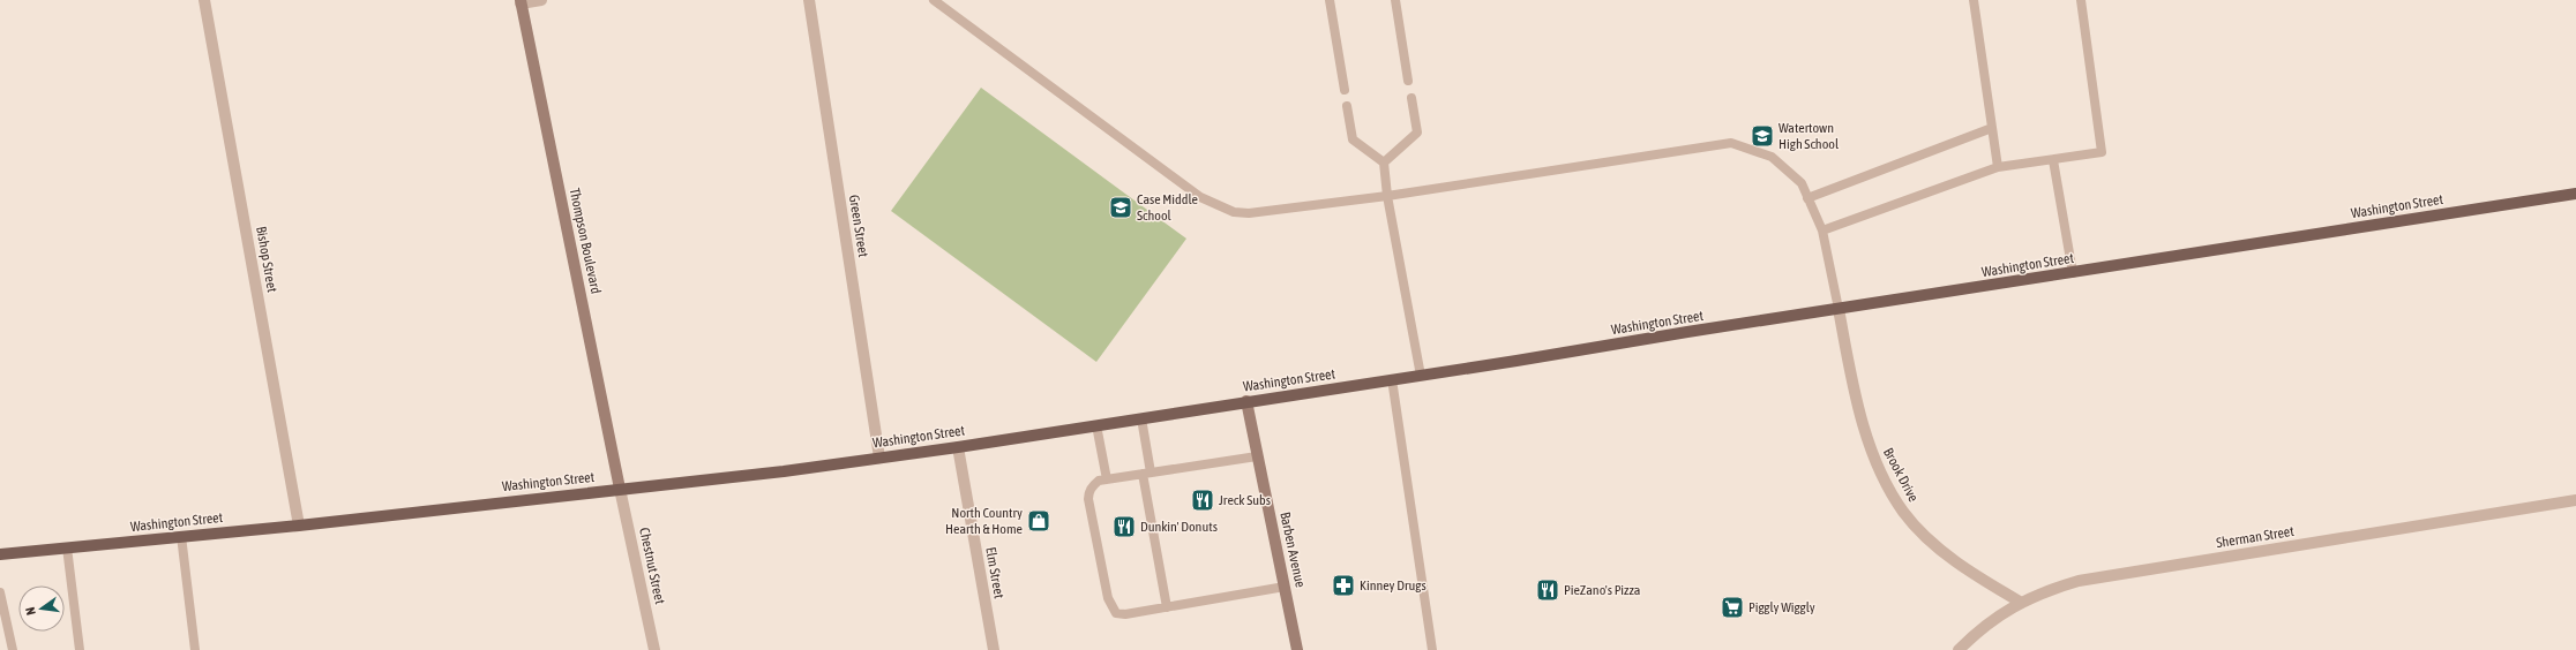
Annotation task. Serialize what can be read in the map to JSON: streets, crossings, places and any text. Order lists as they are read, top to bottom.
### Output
{
  "streets": {
    "main road": ["Washington Street"],
    "street": [
      "Green Street",
      "Thompson Boulevard",
      "Bishop Street",
      "Brook Drive",
      "Sherman Street",
      "Barben Avenue",
      "Chestnut Street",
      "Elm Street"
    ]
  },
  "crossings": [
    ["Washington Street", "Green Street"],
    ["Washington Street", "Thompson Boulevard"],
    ["Washington Street", "Bishop Street"],
    ["Washington Street", "Brook Drive"],
    ["Washington Street", "Barben Avenue"],
    ["Washington Street", "Chestnut Street"],
    ["Washington Street", "Elm Street"],
    ["Thompson Boulevard", "Chestnut Street"],
    ["Brook Drive", "Sherman Street"]
  ],
  "places": {
    "school or university": ["Watertown High School", "Case Middle School"],
    "restaurant": ["Jreck Subs", "Dunkin' Donuts", "PieZano's Pizza"],
    "shop": ["North Country Hearth & Home"],
    "pharmacy": ["Kinney Drugs"],
    "supermarket": ["Piggly Wiggly"]
  },
  "north": "left"
}
